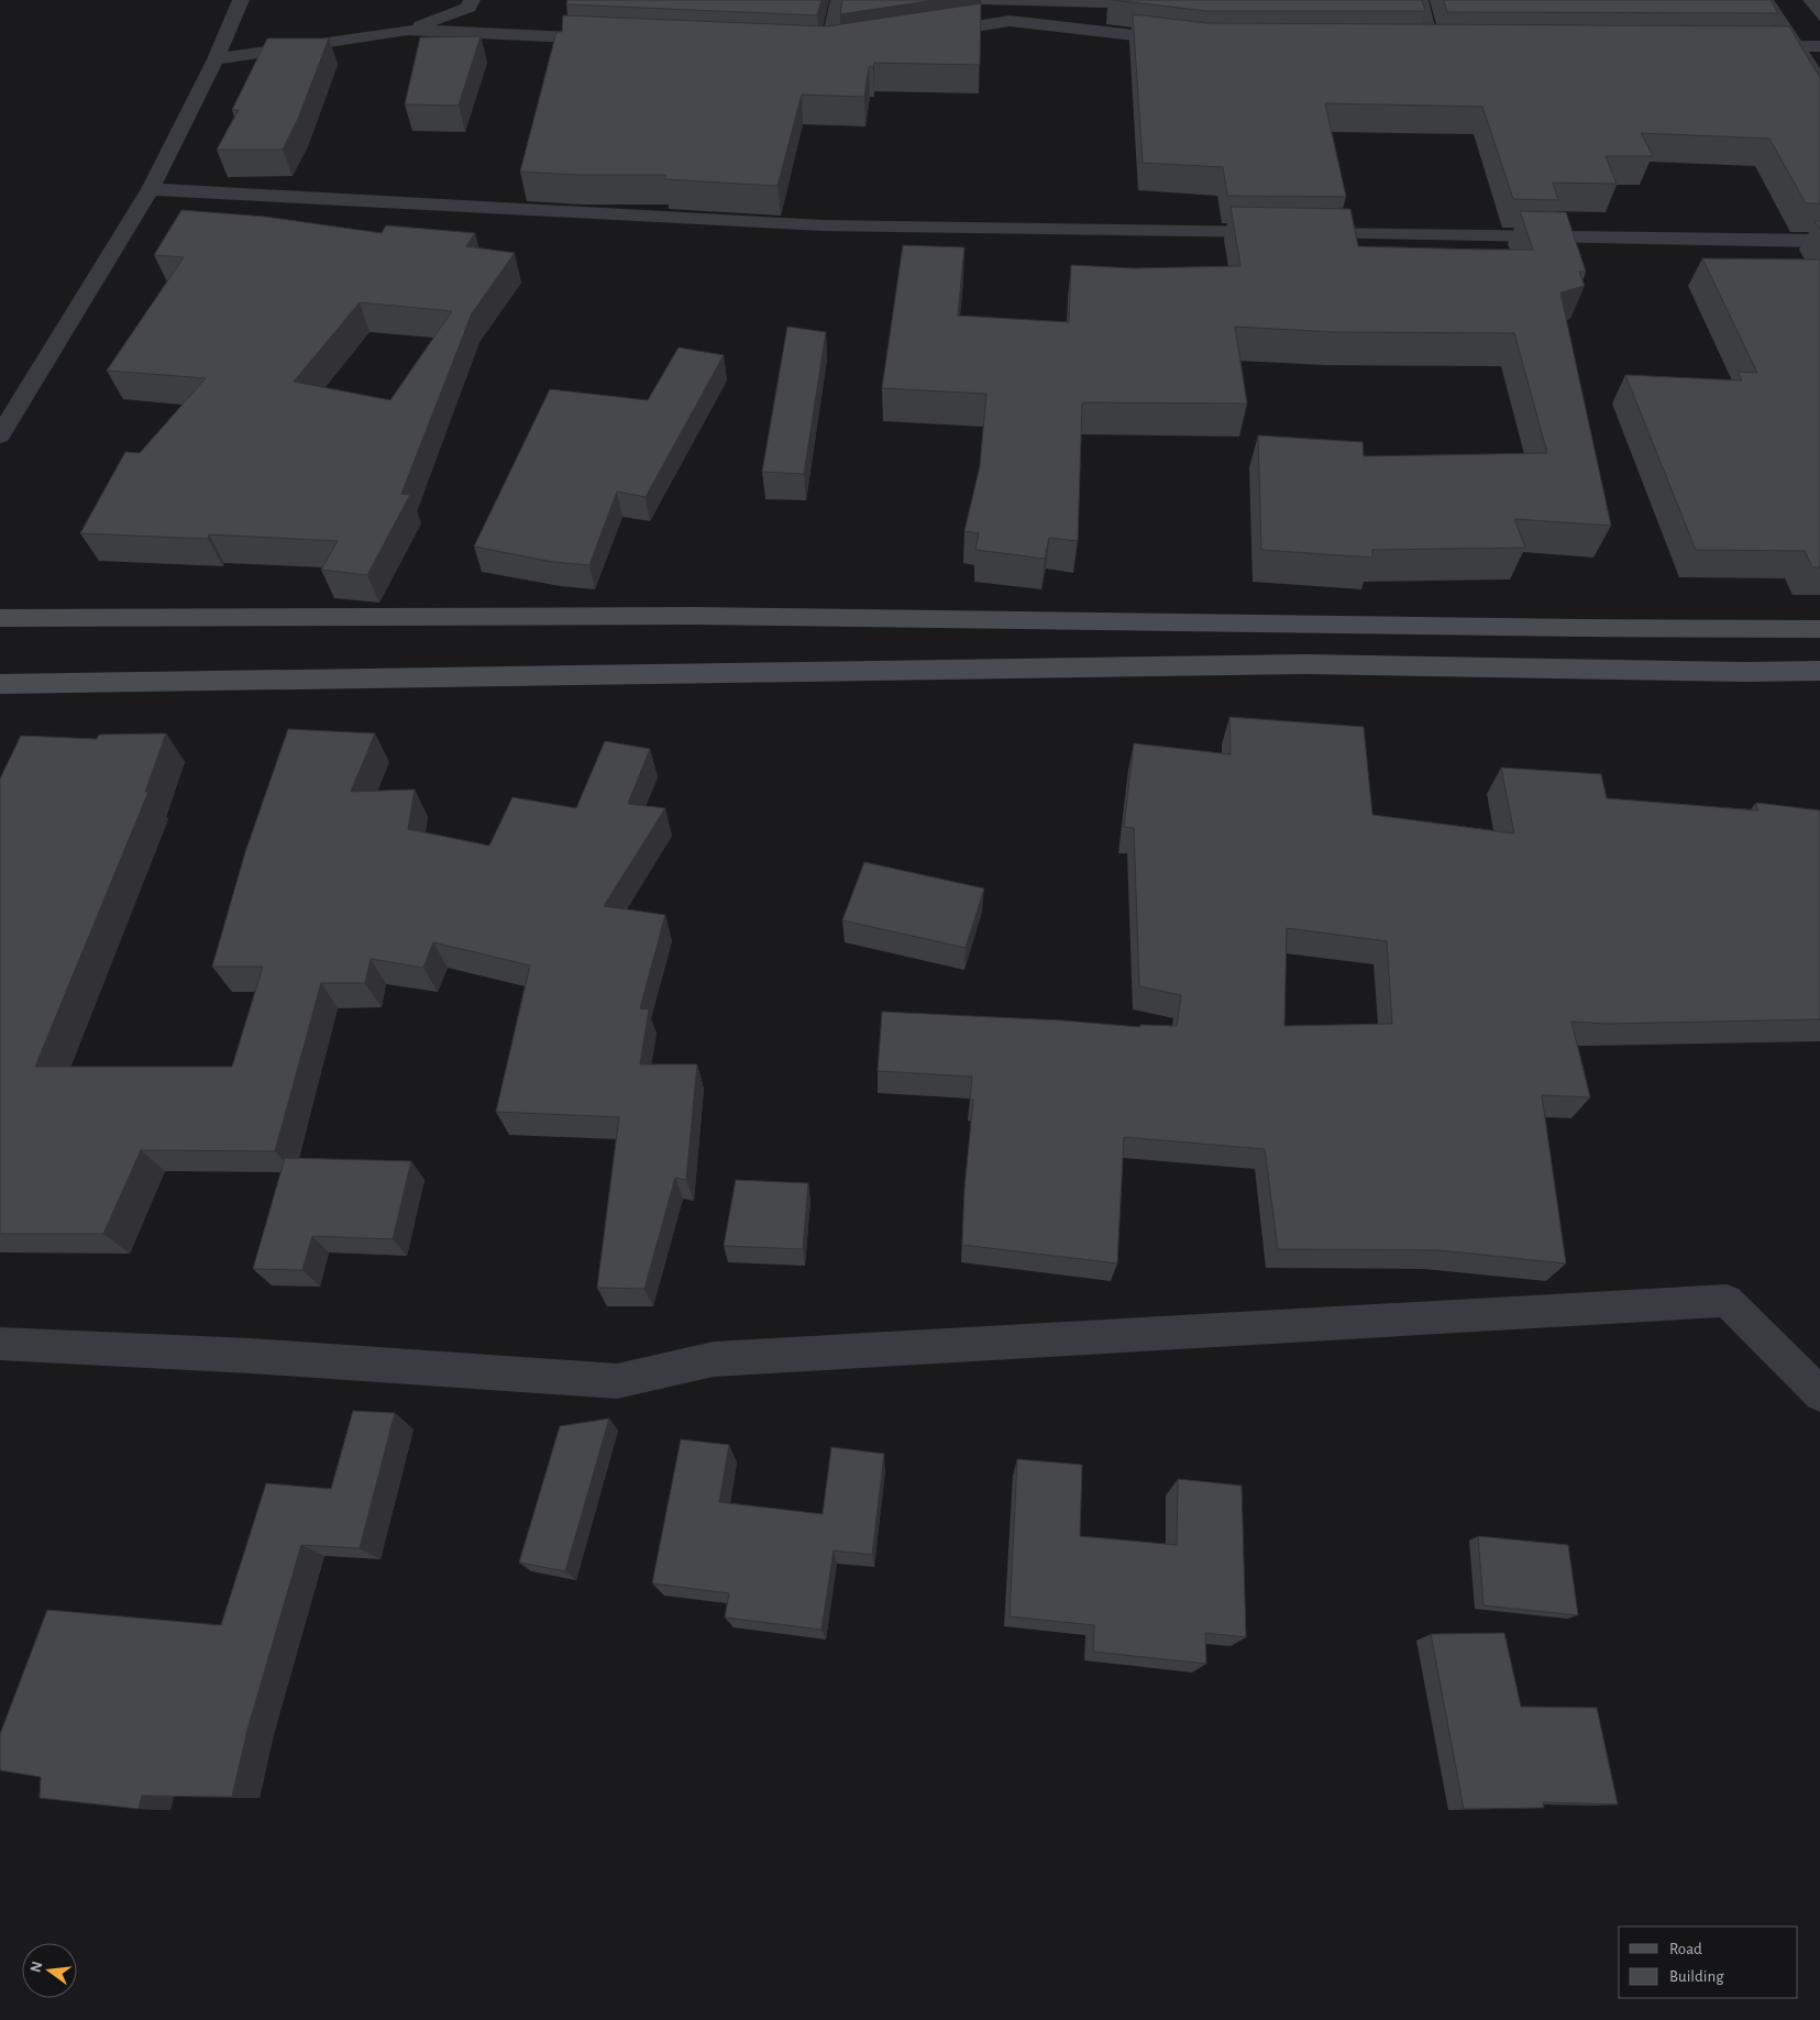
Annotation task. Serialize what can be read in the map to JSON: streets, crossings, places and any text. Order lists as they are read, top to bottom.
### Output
{
  "legend": ["Road", "Building"],
  "north": "left"
}
